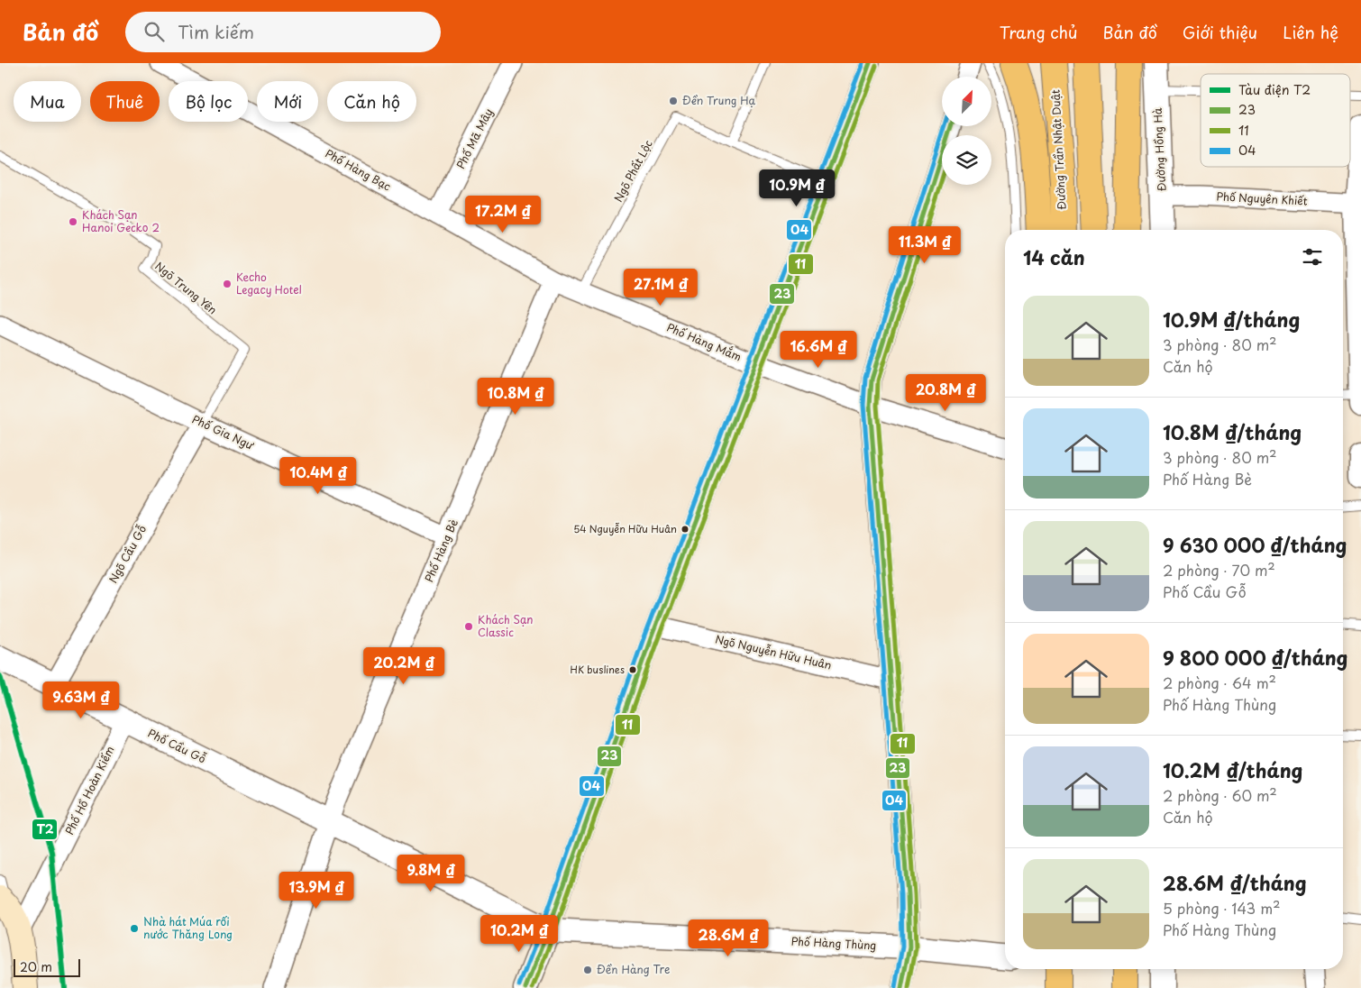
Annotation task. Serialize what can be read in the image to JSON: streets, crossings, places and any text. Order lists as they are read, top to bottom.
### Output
{
  "streets": {
    "main road": ["Đường Trần Nhật Duật"],
    "street": [
      "Phố Mã Mây",
      "Đường Hồng Hà",
      "Phố Hàng Bạc",
      "Phố Nguyên Khiết",
      "Phố Hàng Mắm",
      "Phố Gia Ngư",
      "Phố Hàng Bè",
      "Ngõ Cầu Gỗ",
      "Ngõ Nguyễn Hữu Huân",
      "Phố Cầu Gỗ",
      "Phố Hồ Hoàn Kiếm",
      "Phố Hàng Thùng"
    ],
    "lane": ["Ngõ Phất Lộc", "Ngõ Trung Yên"]
  },
  "crossings": [
    ["Phố Mã Mây", "Phố Hàng Bạc"],
    ["Đường Hồng Hà", "Phố Nguyên Khiết"],
    ["Phố Hàng Bạc", "Phố Hàng Mắm"],
    ["Phố Hàng Bạc", "Phố Hàng Bè"],
    ["Ngõ Phất Lộc", "Phố Hàng Mắm"],
    ["Ngõ Trung Yên", "Phố Gia Ngư"],
    ["Ngõ Trung Yên", "Ngõ Cầu Gỗ"],
    ["Phố Hàng Mắm", "Phố Hàng Bè"],
    ["Phố Gia Ngư", "Phố Hàng Bè"],
    ["Phố Gia Ngư", "Ngõ Cầu Gỗ"],
    ["Phố Hàng Bè", "Phố Cầu Gỗ"],
    ["Phố Hàng Bè", "Phố Hàng Thùng"],
    ["Ngõ Cầu Gỗ", "Phố Cầu Gỗ"],
    ["Phố Cầu Gỗ", "Phố Hồ Hoàn Kiếm"],
    ["Phố Cầu Gỗ", "Phố Hàng Thùng"]
  ],
  "places": [
    "Đền Trung Hạ",
    "Khách Sạn Hanoi Gecko 2",
    "Kecho Legacy Hotel",
    "54 Nguyễn Hữu Huân",
    "Khách Sạn Classic",
    "HK buslines",
    "Nhà hát Múa rối nước Thăng Long",
    "Đền Hàng Tre"
  ],
  "lines": [
    "transit line 23",
    "transit line 04",
    "transit line 11",
    "metro line T2"
  ],
  "legend": [
    "Tàu điện T2",
    "23",
    "11",
    "04"
  ],
  "scale_bar": "20 m",
  "north": "top right",
  "page": {
    "header": "Bản đồ",
    "search": "Tìm kiếm",
    "nav": [
      "Trang chủ",
      "Bản đồ",
      "Giới thiệu",
      "Liên hệ"
    ],
    "chip": [
      "Mua",
      "Thuê",
      "Bộ lọc",
      "Mới",
      "Căn hộ"
    ],
    "price": [
      "10.9M ₫",
      "17.2M ₫",
      "11.3M ₫",
      "27.1M ₫",
      "16.6M ₫",
      "20.8M ₫",
      "10.8M ₫",
      "10.4M ₫",
      "20.2M ₫",
      "9.63M ₫",
      "9.8M ₫",
      "13.9M ₫",
      "10.2M ₫",
      "28.6M ₫"
    ],
    "heading": "14 căn",
    "list": [
      {
        "name": "10.9M ₫/tháng",
        "note": "3 phòng · 80 m² · Căn hộ"
      },
      {
        "name": "10.8M ₫/tháng",
        "note": "3 phòng · 80 m² · Phố Hàng Bè"
      },
      {
        "name": "9 630 000 ₫/tháng",
        "note": "2 phòng · 70 m² · Phố Cầu Gỗ"
      },
      {
        "name": "9 800 000 ₫/tháng",
        "note": "2 phòng · 64 m² · Phố Hàng Thùng"
      },
      {
        "name": "10.2M ₫/tháng",
        "note": "2 phòng · 60 m² · Căn hộ"
      },
      {
        "name": "28.6M ₫/tháng",
        "note": "5 phòng · 143 m² · Phố Hàng Thùng"
      }
    ],
    "scale": "20 m"
  }
}
